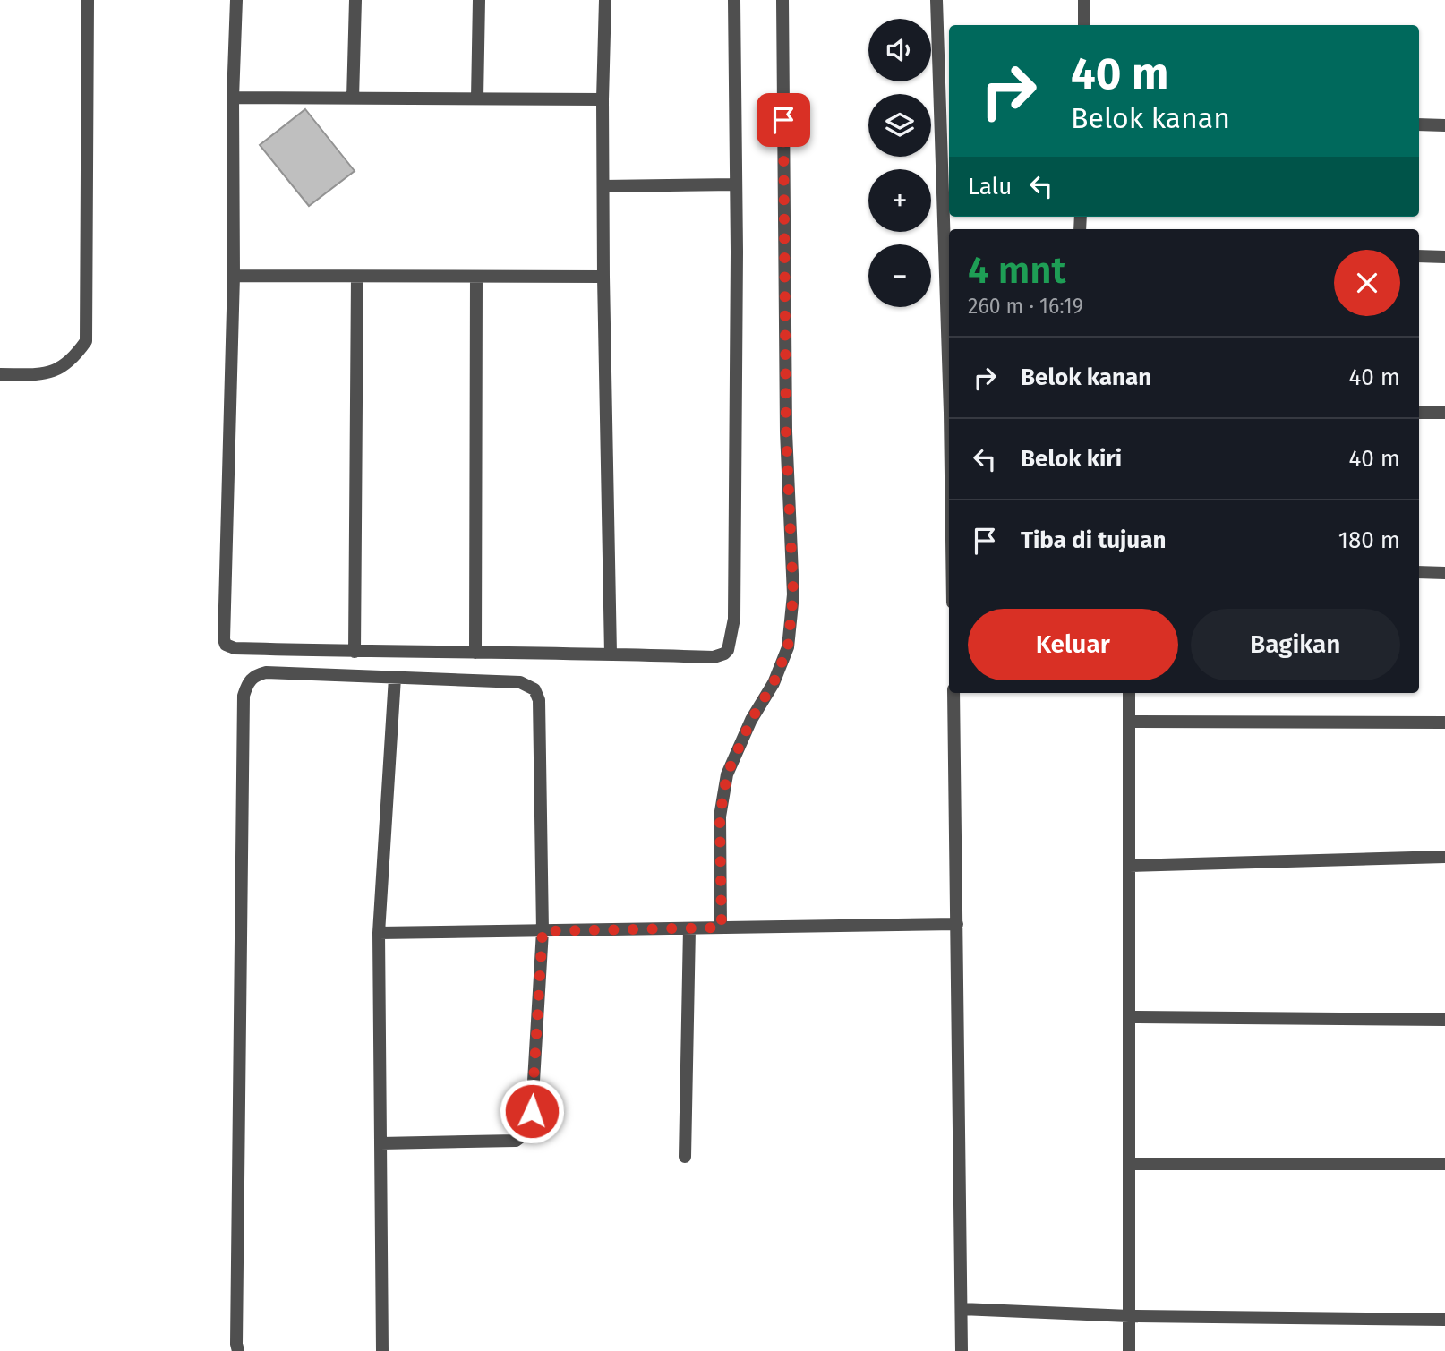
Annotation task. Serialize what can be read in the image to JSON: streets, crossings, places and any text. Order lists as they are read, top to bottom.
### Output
{
  "page": {
    "map_buttons": ["+", "−"],
    "turn": ["40 m", "Belok kanan"],
    "then": "Lalu",
    "heading": ["4 mnt", "260 m · 16:19"],
    "list": [
      {
        "name": "Belok kanan",
        "value": "40 m"
      },
      {
        "name": "Belok kiri",
        "value": "40 m"
      },
      {
        "name": "Tiba di tujuan",
        "value": "180 m"
      }
    ],
    "buttons": ["Keluar", "Bagikan"]
  }
}
